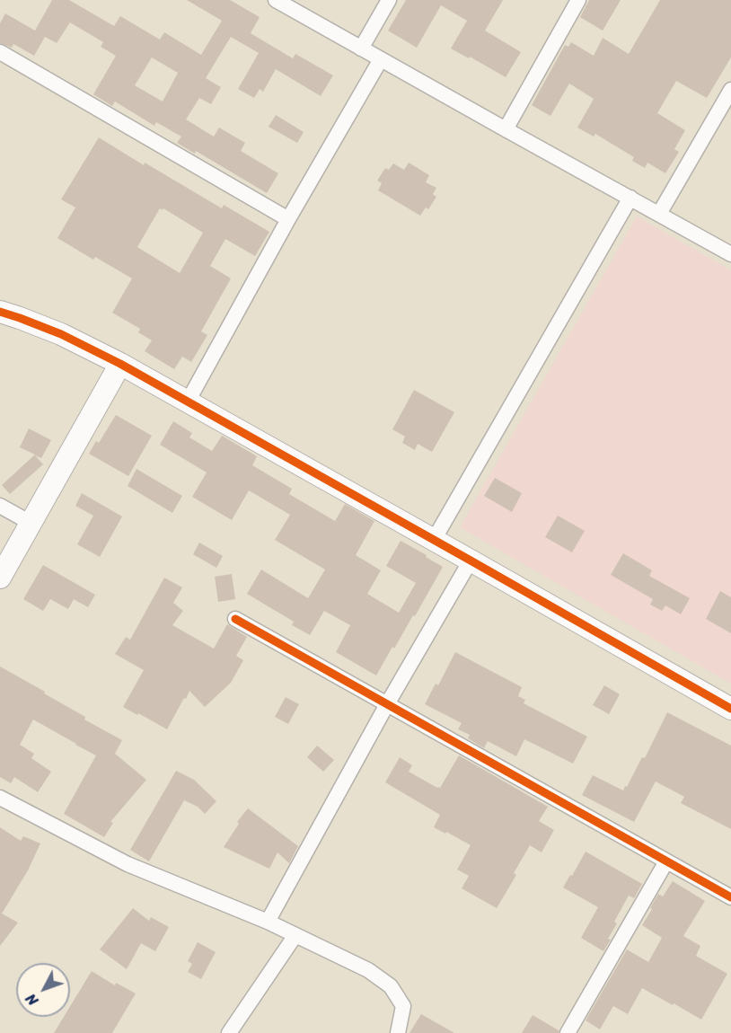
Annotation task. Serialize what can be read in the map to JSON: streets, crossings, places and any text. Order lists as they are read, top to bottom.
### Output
{
  "north": "bottom left"
}
